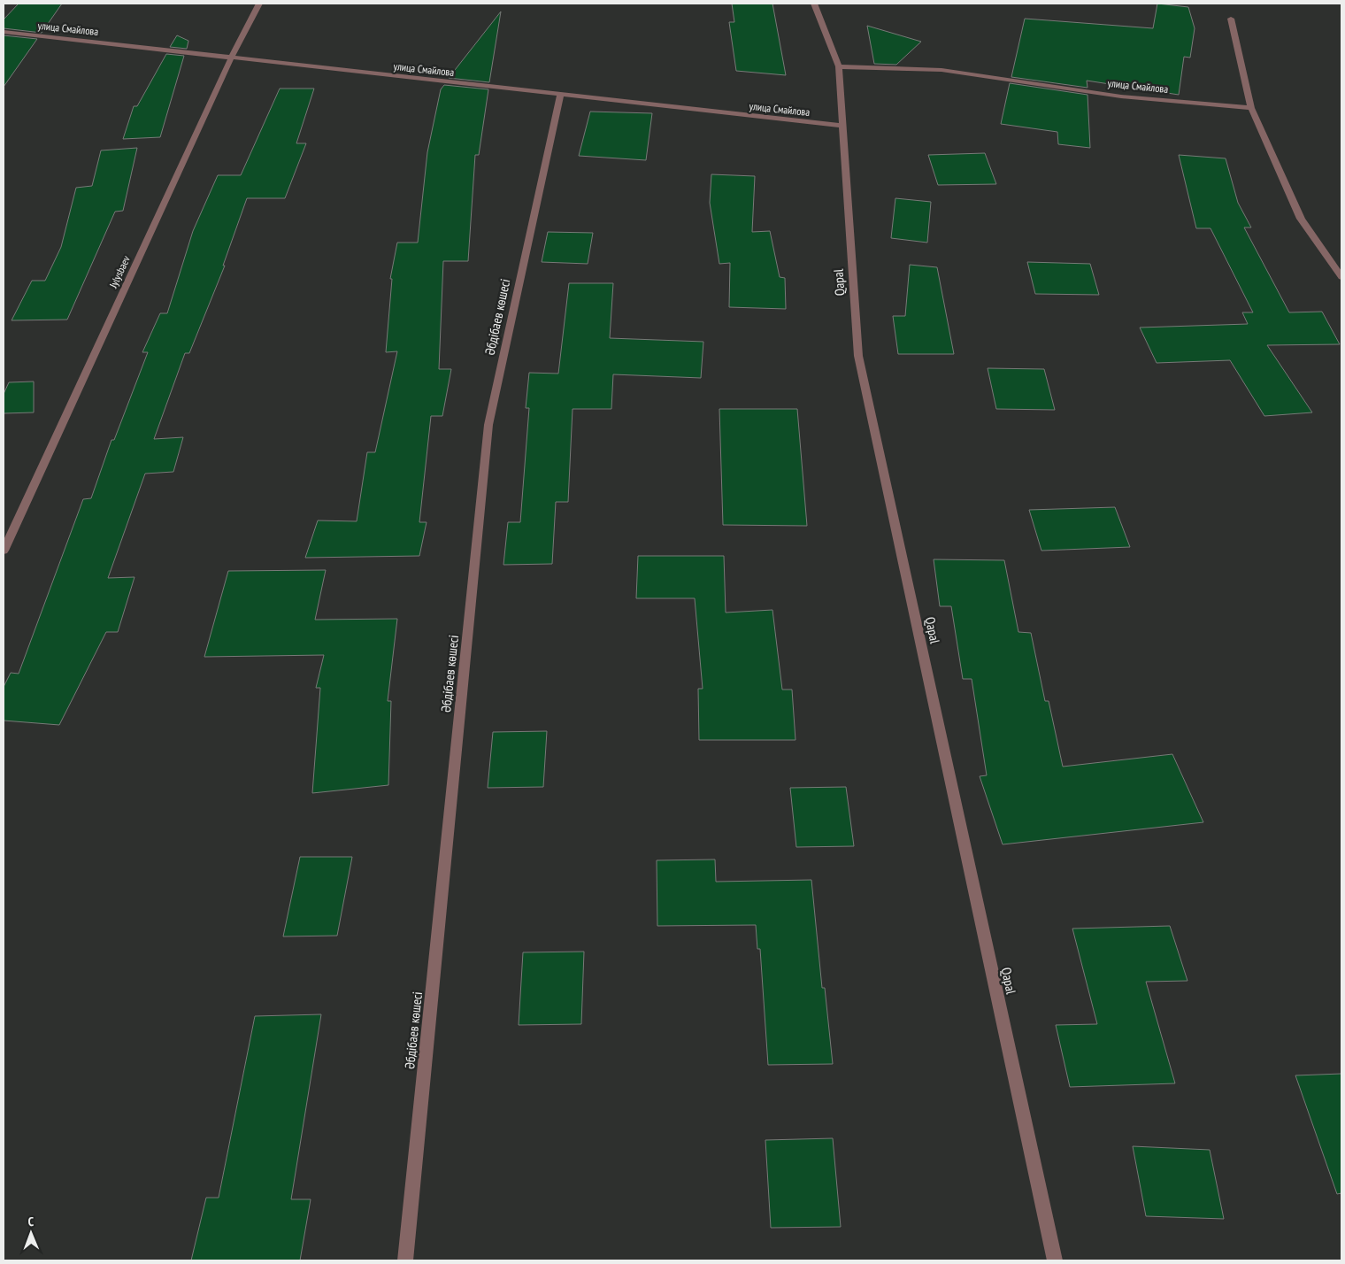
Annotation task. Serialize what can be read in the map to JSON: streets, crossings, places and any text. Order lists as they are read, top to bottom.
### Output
{
  "streets": {
    "street": [
      "улица Смайлова",
      "Jylysbaev",
      "Qapal",
      "Әбдібаев көшесі"
    ]
  },
  "crossings": [
    ["улица Смайлова", "Jylysbaev"],
    ["улица Смайлова", "Qapal"],
    ["улица Смайлова", "Әбдібаев көшесі"]
  ],
  "north": "top"
}
